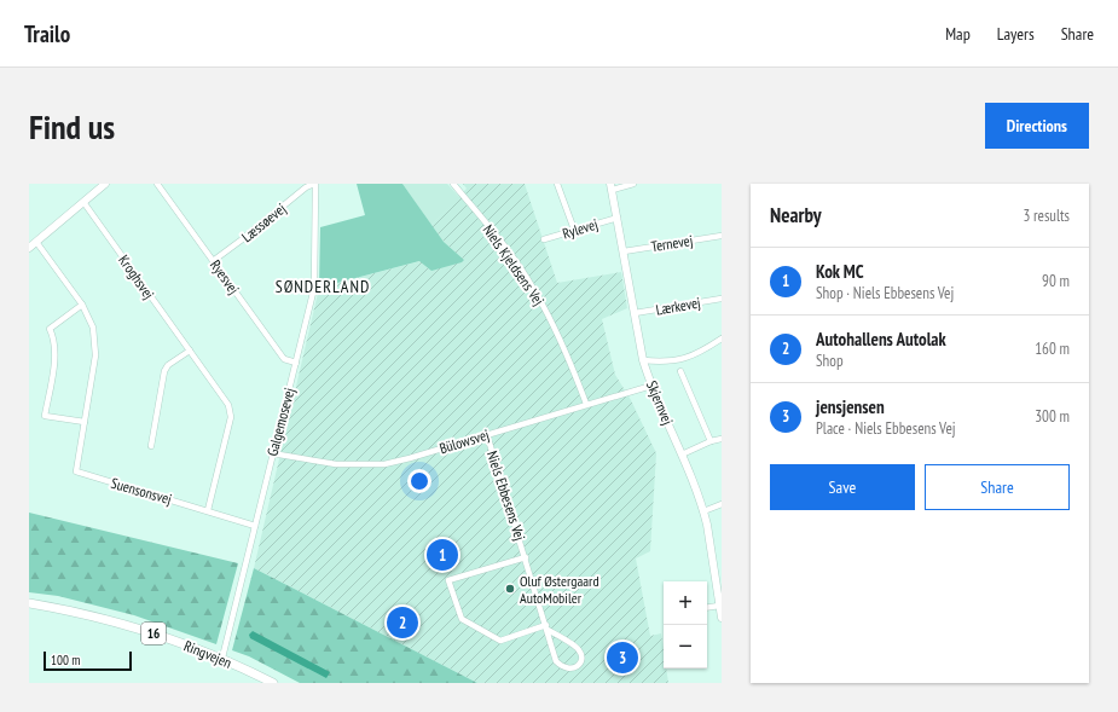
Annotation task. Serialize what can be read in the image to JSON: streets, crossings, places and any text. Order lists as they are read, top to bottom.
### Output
{
  "streets": {
    "main road": ["16", "Ringvejen"],
    "street": [
      "Læssøevej",
      "Rylevej",
      "Ternevej",
      "Niels Kjeldsens Vej",
      "Kroghsvej",
      "Ryesvej",
      "Lærkevej",
      "Skjernvej",
      "Galgemosevej",
      "Bülowsvej",
      "Suensonsvej",
      "Niels Ebbesens Vej"
    ]
  },
  "crossings": [
    ["Læssøevej", "Ryesvej"],
    ["Læssøevej", "Galgemosevej"],
    ["Rylevej", "Skjernvej"],
    ["Ternevej", "Skjernvej"],
    ["Niels Kjeldsens Vej", "Bülowsvej"],
    ["Kroghsvej", "Suensonsvej"],
    ["Ryesvej", "Galgemosevej"],
    ["Lærkevej", "Skjernvej"],
    ["Skjernvej", "Bülowsvej"],
    ["Galgemosevej", "Bülowsvej"],
    ["Galgemosevej", "Suensonsvej"],
    ["Galgemosevej", "Ringvejen"],
    ["Bülowsvej", "Niels Ebbesens Vej"]
  ],
  "districts": ["SØNDERLAND"],
  "places": ["Oluf Østergaard AutoMobiler"],
  "scale_bar": "100 m",
  "page": {
    "header": "Trailo",
    "nav": ["Map", "Layers", "Share"],
    "buttons": [
      "Directions",
      ["Save", "Share"]
    ],
    "title": "Find us",
    "heading": ["Nearby", "3 results"],
    "list": [
      {
        "mark": "1",
        "name": "Kok MC",
        "note": "Shop · Niels Ebbesens Vej",
        "value": "90 m"
      },
      {
        "mark": "2",
        "name": "Autohallens Autolak",
        "note": "Shop",
        "value": "160 m"
      },
      {
        "mark": "3",
        "name": "jensjensen",
        "note": "Place · Niels Ebbesens Vej",
        "value": "300 m"
      }
    ],
    "pins": ["1", "2", "3"],
    "map_buttons": ["+", "−"],
    "scale": "100 m"
  }
}
